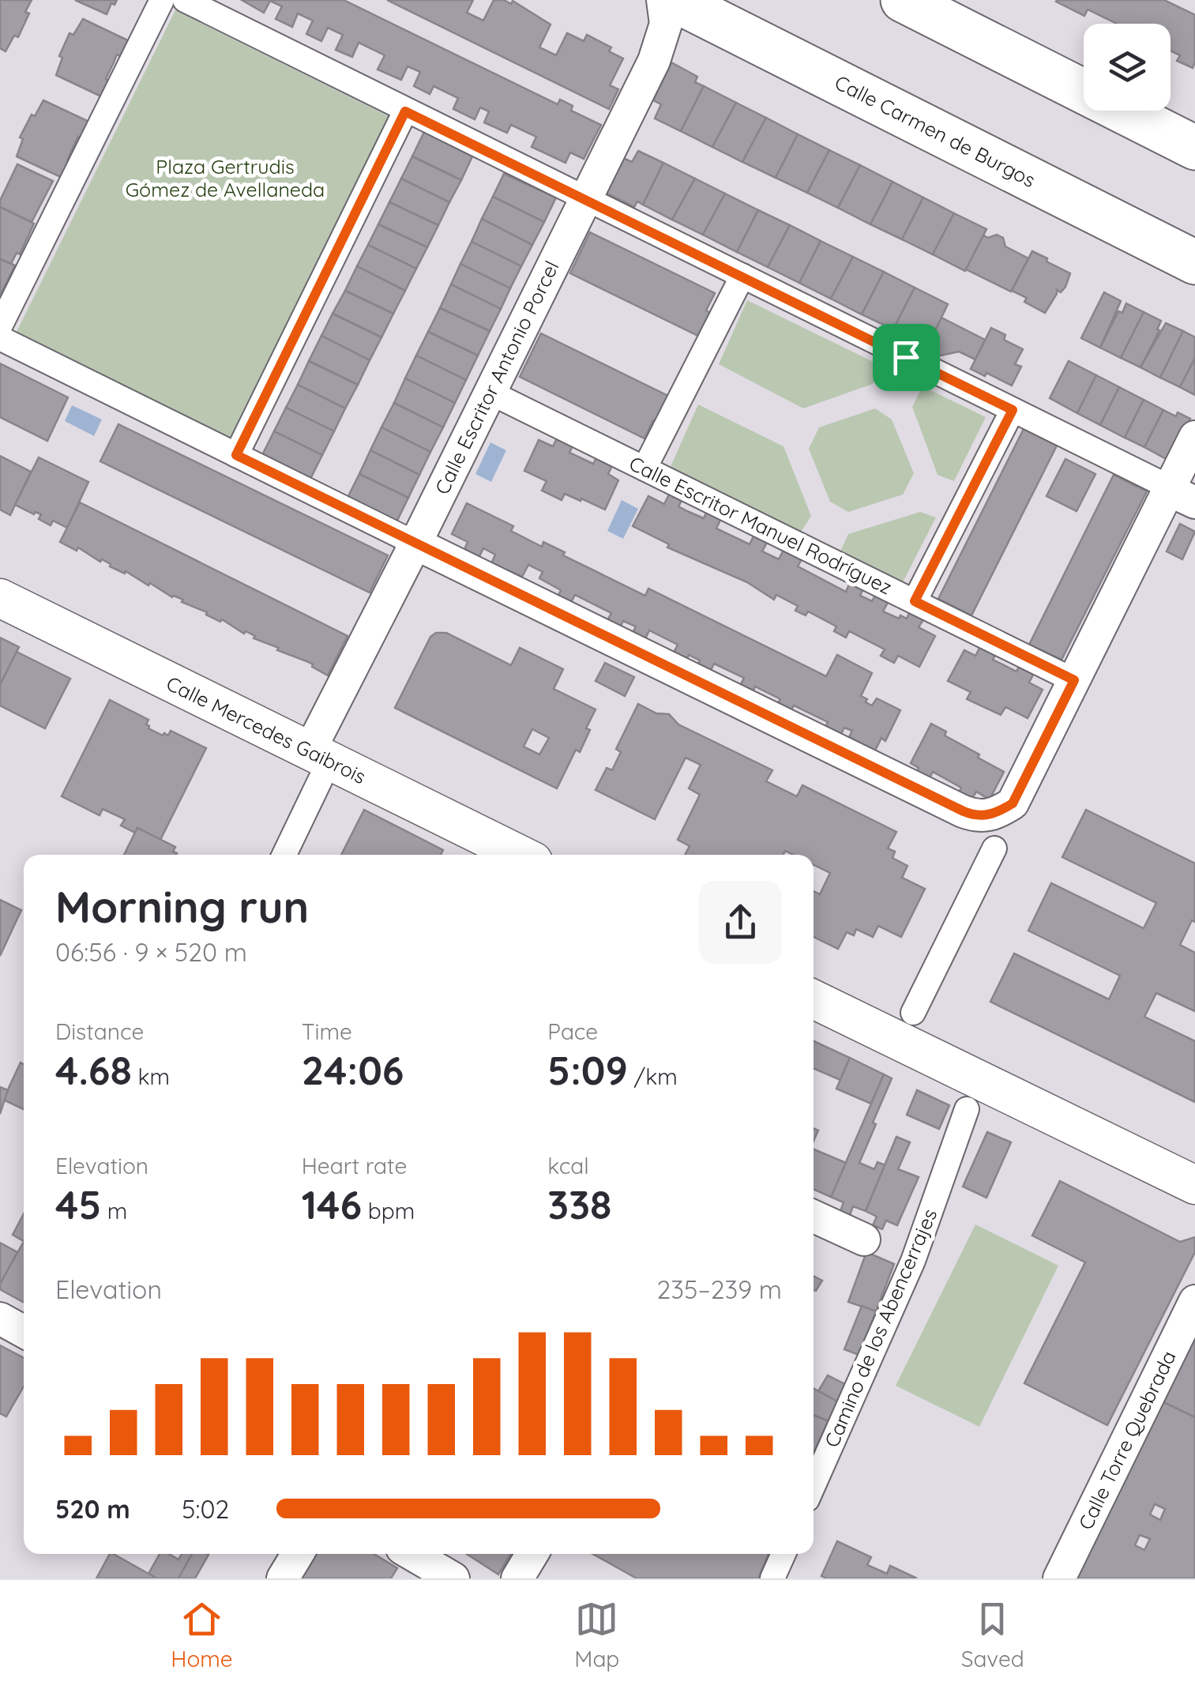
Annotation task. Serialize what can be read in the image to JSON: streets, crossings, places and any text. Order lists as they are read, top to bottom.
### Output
{
  "streets": {
    "main road": ["Calle Carmen de Burgos"],
    "street": [
      "Calle Escritor Antonio Porcel",
      "Calle Escritor Manuel Rodríguez",
      "Calle Mercedes Gaibrois",
      "Camino de los Abencerrajes",
      "Calle Torre Quebrada"
    ]
  },
  "crossings": [
    ["Calle Escritor Antonio Porcel", "Calle Escritor Manuel Rodríguez"],
    ["Calle Escritor Antonio Porcel", "Calle Mercedes Gaibrois"]
  ],
  "parks": ["Plaza Gertrudis Gómez de Avellaneda"],
  "page": {
    "heading": ["Morning run", "06:56 · 9 × 520 m"],
    "stats": [
      ["Distance", "4.68 km"],
      ["Time", "24:06"],
      ["Pace", "5:09 /km"],
      ["Elevation", "45 m"],
      ["Heart rate", "146 bpm"],
      ["kcal", "338"]
    ],
    "chart": ["Elevation", "235–239 m"],
    "list": [
      {
        "name": "520 m",
        "note": "5:02"
      }
    ],
    "tabs": ["Home", "Map", "Saved"]
  }
}
